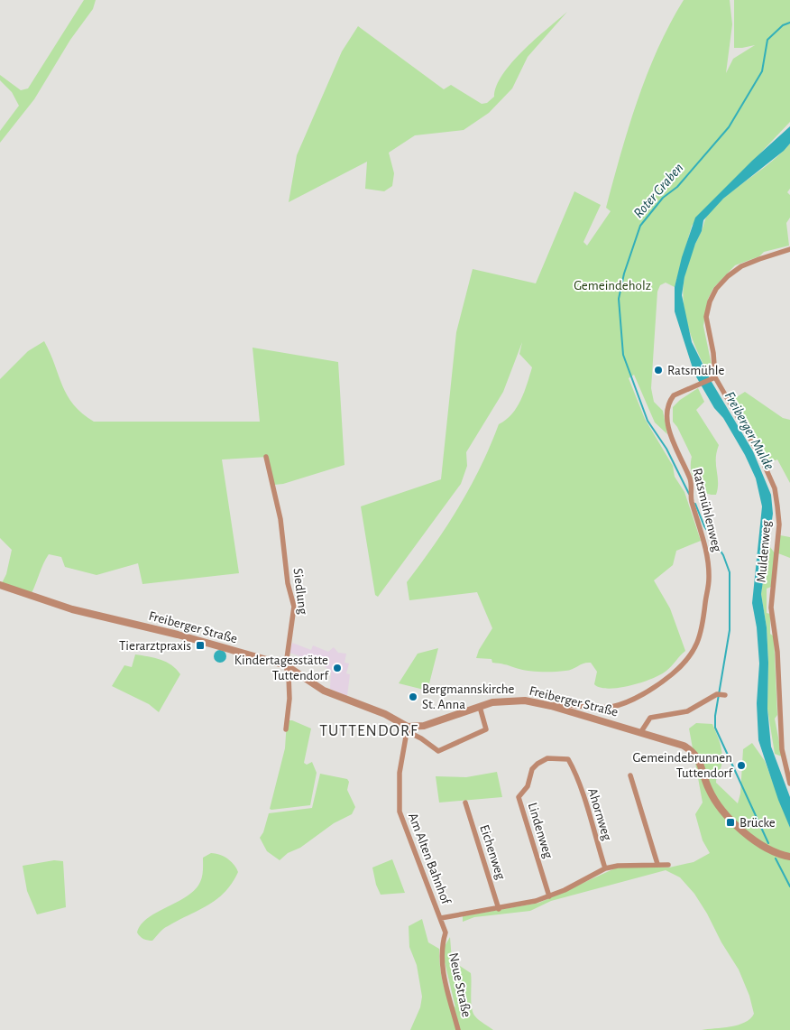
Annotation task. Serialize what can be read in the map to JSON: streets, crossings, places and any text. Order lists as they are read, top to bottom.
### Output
{
  "streets": {
    "street": [
      "Ratsmühlenweg",
      "Muldenweg",
      "Siedlung",
      "Freiberger Straße",
      "Ahornweg",
      "Lindenweg",
      "Eichenweg",
      "Am Alten Bahnhof",
      "Neue Straße"
    ]
  },
  "crossings": [
    ["Ratsmühlenweg", "Muldenweg"],
    ["Ratsmühlenweg", "Freiberger Straße"],
    ["Siedlung", "Freiberger Straße"],
    ["Freiberger Straße", "Am Alten Bahnhof"],
    ["Ahornweg", "Lindenweg"],
    ["Am Alten Bahnhof", "Neue Straße"]
  ],
  "districts": ["TUTTENDORF"],
  "water": ["Roter Graben", "Freiberger Mulde"],
  "parks": ["Gemeindeholz"],
  "places": {
    "other": [
      "Ratsmühle",
      "Kindertagesstätte Tuttendorf",
      "Bergmannskirche St. Anna",
      "Gemeindebrunnen Tuttendorf"
    ],
    "transit": ["Tierarztpraxis", "Brücke"]
  }
}
